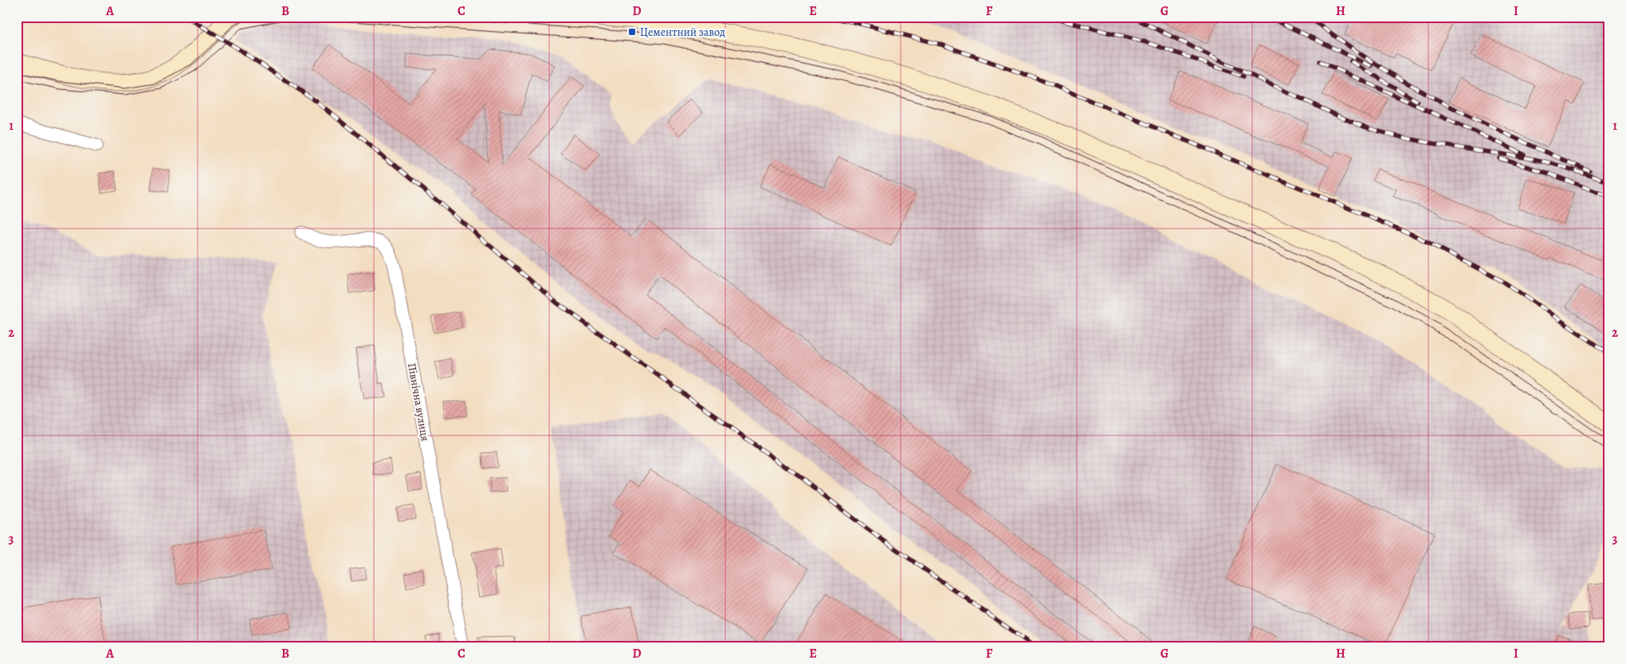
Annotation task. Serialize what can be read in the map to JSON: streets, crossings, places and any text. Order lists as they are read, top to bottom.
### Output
{
  "streets": {
    "street": ["Північна вулиця"]
  },
  "places": {
    "transit": ["Цементний завод"]
  },
  "grid": {
    "columns": [
      "A",
      "B",
      "C",
      "D",
      "E",
      "F",
      "G",
      "H",
      "I"
    ],
    "rows": ["1", "2", "3"]
  }
}
